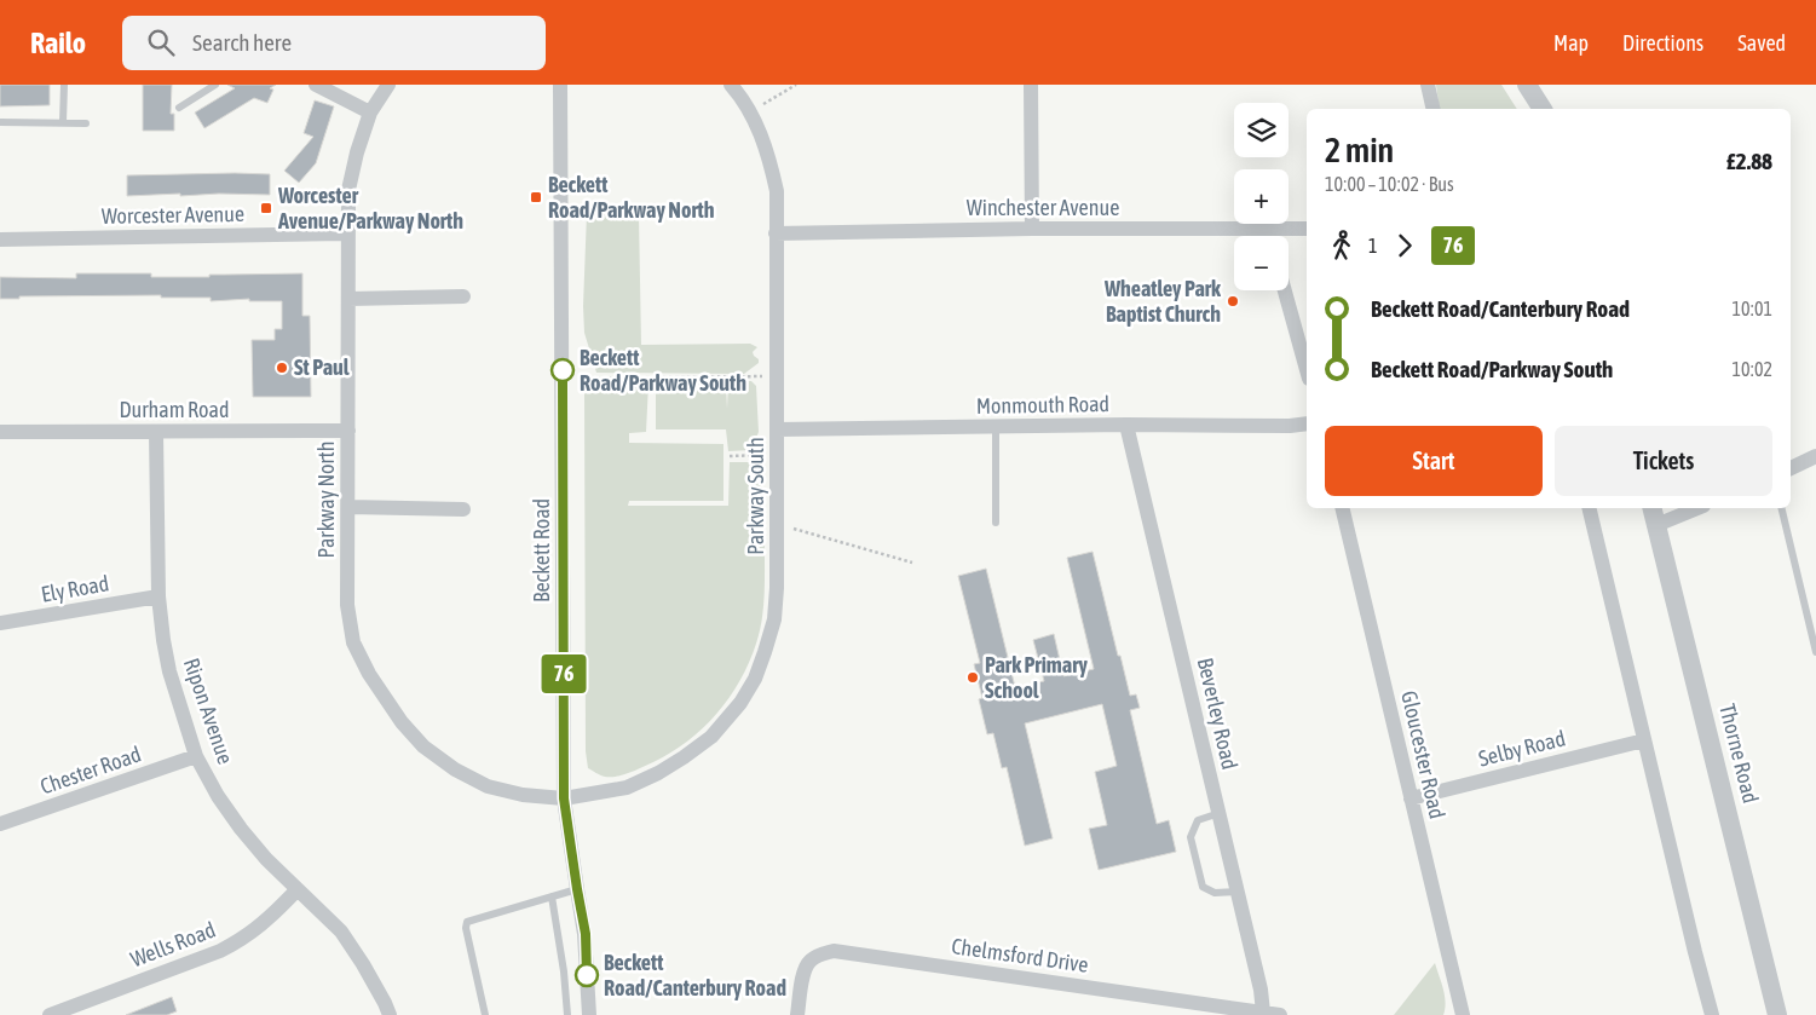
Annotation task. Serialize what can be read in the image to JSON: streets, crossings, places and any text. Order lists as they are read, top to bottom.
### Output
{
  "streets": {
    "street": [
      "Winchester Avenue",
      "Worcester Avenue",
      "Monmouth Road",
      "Durham Road",
      "Parkway South",
      "Parkway North",
      "Beckett Road",
      "Ely Road",
      "Ripon Avenue",
      "Beverley Road",
      "Selby Road",
      "Thorne Road",
      "Gloucester Road",
      "Chester Road",
      "Wells Road",
      "Chelmsford Drive"
    ]
  },
  "crossings": [
    ["Winchester Avenue", "Parkway South"],
    ["Worcester Avenue", "Parkway North"],
    ["Monmouth Road", "Parkway South"],
    ["Monmouth Road", "Beverley Road"],
    ["Durham Road", "Parkway North"],
    ["Durham Road", "Ripon Avenue"],
    ["Parkway South", "Parkway North"],
    ["Parkway South", "Beckett Road"],
    ["Parkway North", "Beckett Road"],
    ["Ely Road", "Ripon Avenue"],
    ["Ripon Avenue", "Chester Road"],
    ["Ripon Avenue", "Wells Road"],
    ["Beverley Road", "Chelmsford Drive"],
    ["Selby Road", "Gloucester Road"]
  ],
  "places": {
    "transit": ["Beckett Road/Parkway North", "Worcester Avenue/Parkway North"],
    "other": [
      "Wheatley Park Baptist Church",
      "St Paul",
      "Beckett Road/Parkway South",
      "Park Primary School",
      "Beckett Road/Canterbury Road"
    ]
  },
  "lines": ["bus line 76"],
  "page": {
    "header": "Railo",
    "search": "Search here",
    "nav": ["Map", "Directions", "Saved"],
    "on_map": "76",
    "map_buttons": ["+", "−"],
    "heading": ["2 min", "10:00 – 10:02 · Bus", "£2.88"],
    "legs": ["1", "76"],
    "list": [
      {
        "name": "Beckett Road/Canterbury Road",
        "value": "10:01"
      },
      {
        "name": "Beckett Road/Parkway South",
        "value": "10:02"
      }
    ],
    "buttons": ["Start", "Tickets"]
  }
}
